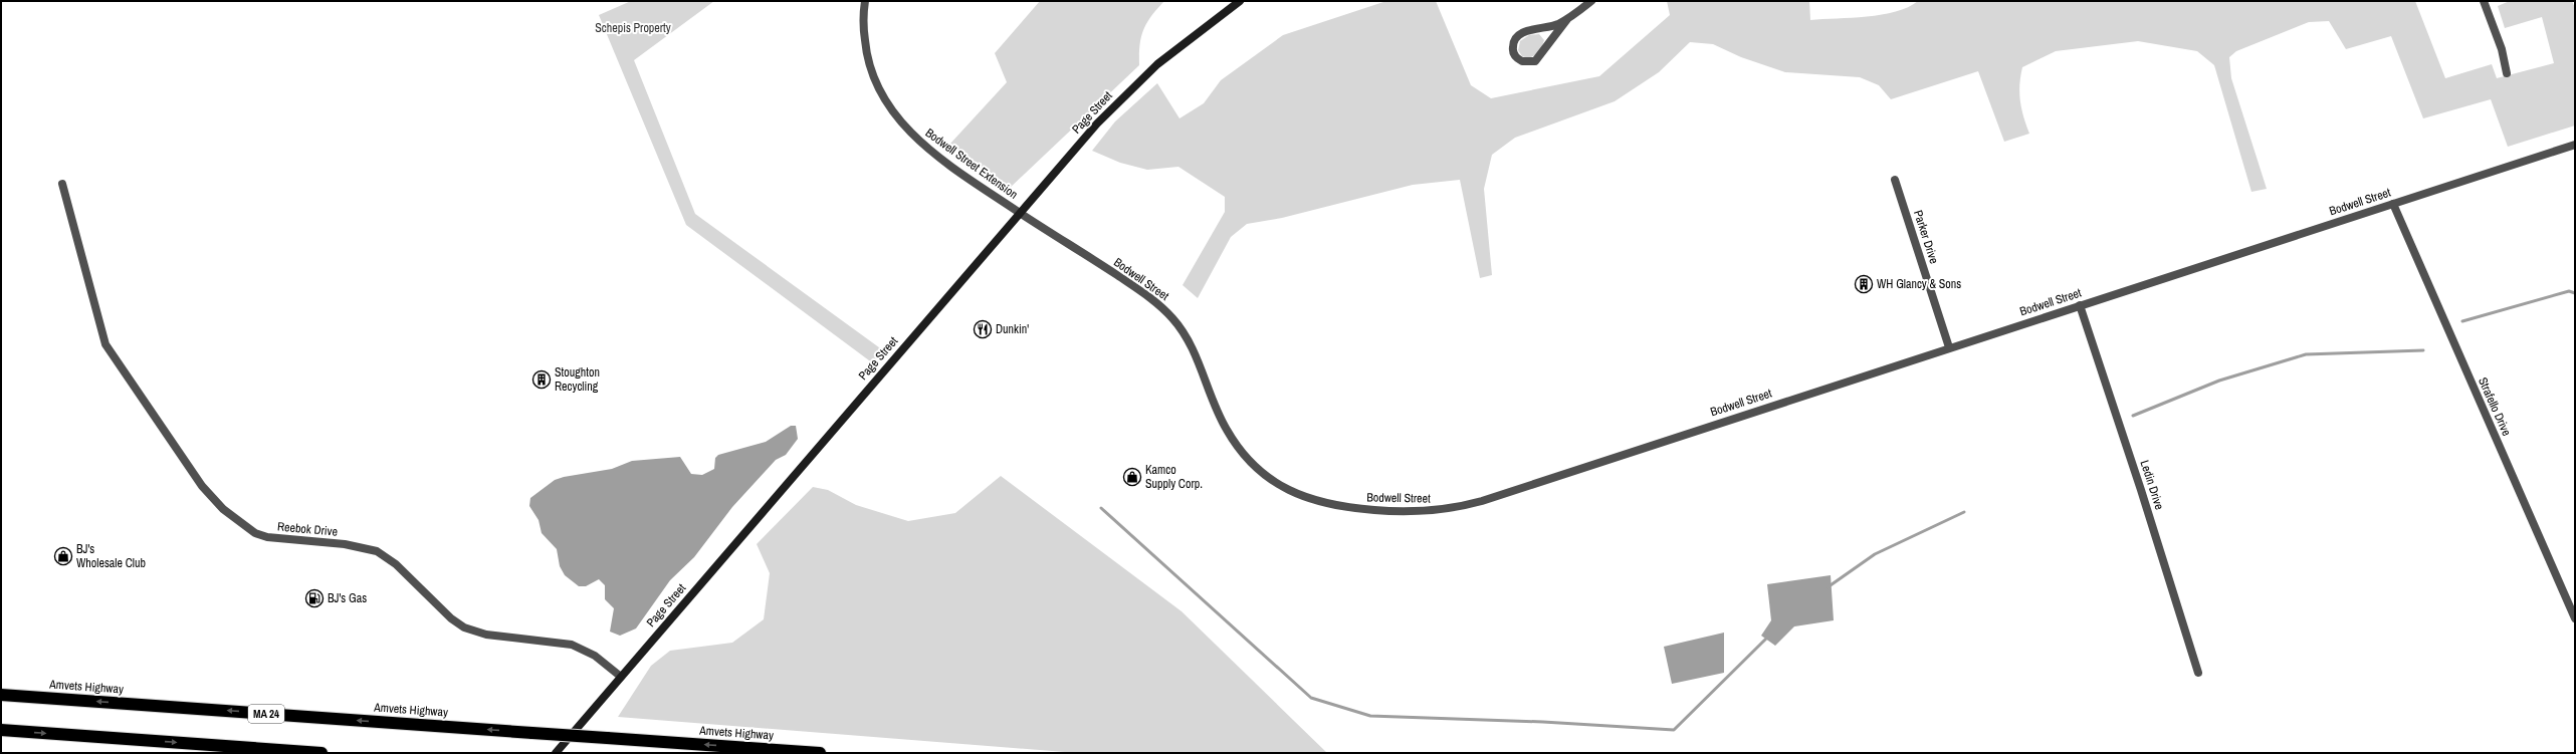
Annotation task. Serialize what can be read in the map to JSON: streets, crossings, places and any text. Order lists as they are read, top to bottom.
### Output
{
  "streets": {
    "highway": ["Amvets Highway", "MA 24"],
    "main road": ["Page Street"],
    "street": [
      "Bodwell Street Extension",
      "Bodwell Street",
      "Parker Drive",
      "Strafello Drive",
      "Ledin Drive",
      "Reebok Drive"
    ]
  },
  "crossings": [
    ["Page Street", "Bodwell Street Extension"],
    ["Page Street", "Bodwell Street"],
    ["Page Street", "Reebok Drive"],
    ["Bodwell Street Extension", "Bodwell Street"],
    ["Bodwell Street", "Parker Drive"],
    ["Bodwell Street", "Strafello Drive"],
    ["Bodwell Street", "Ledin Drive"]
  ],
  "parks": ["Schepis Property"],
  "places": {
    "building": ["WH Glancy & Sons", "Stoughton Recycling"],
    "restaurant": ["Dunkin'"],
    "shop": ["Kamco Supply Corp.", "BJ's Wholesale Club"],
    "fuel station": ["BJ's Gas"]
  }
}
